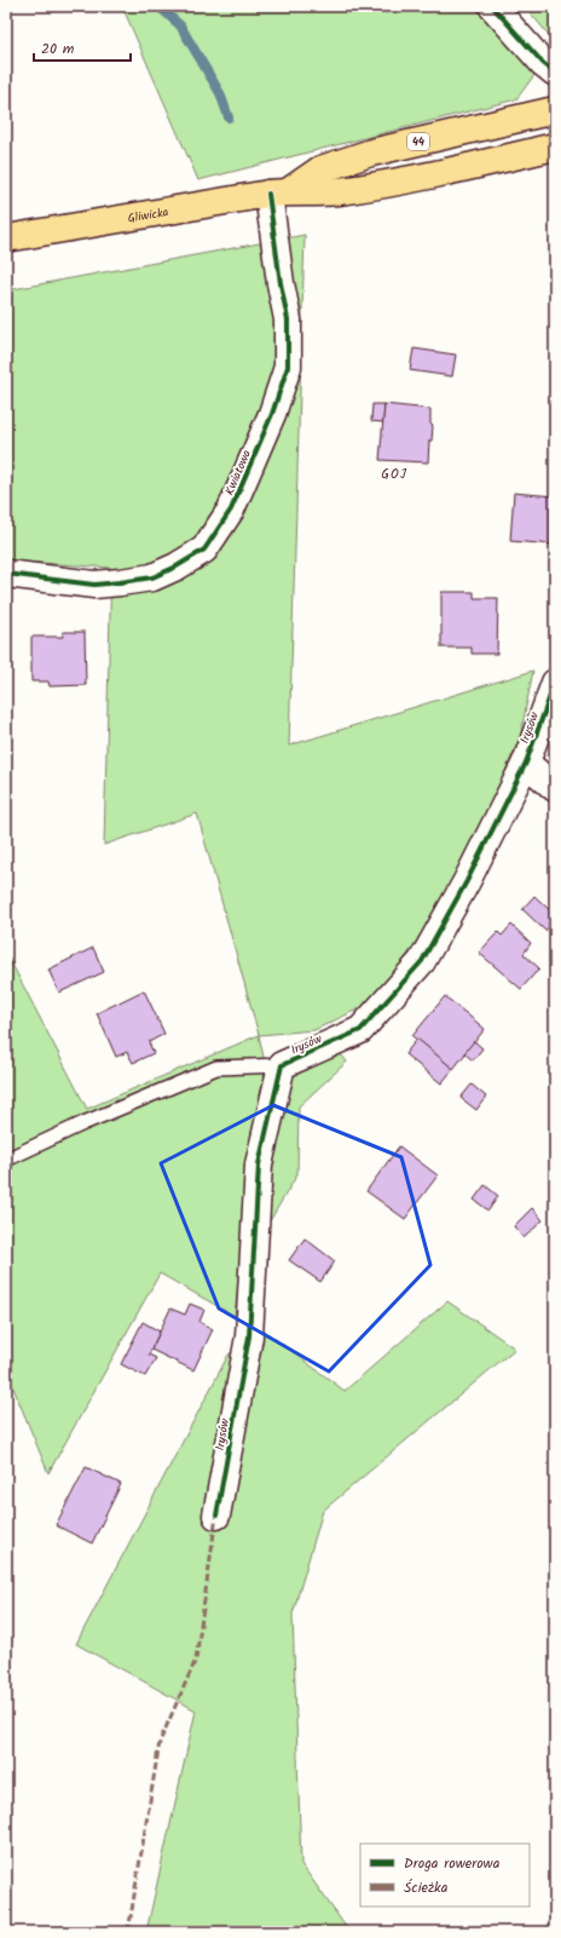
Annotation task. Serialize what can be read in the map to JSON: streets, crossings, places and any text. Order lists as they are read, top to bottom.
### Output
{
  "streets": {
    "main road": ["44", "Gliwicka"],
    "street": ["Kwiatowa", "Irysów"]
  },
  "crossings": [
    ["Gliwicka", "Kwiatowa"]
  ],
  "districts": ["GOJ"],
  "legend": ["Droga rowerowa", "Ścieżka"],
  "scale_bar": "20 m"
}
